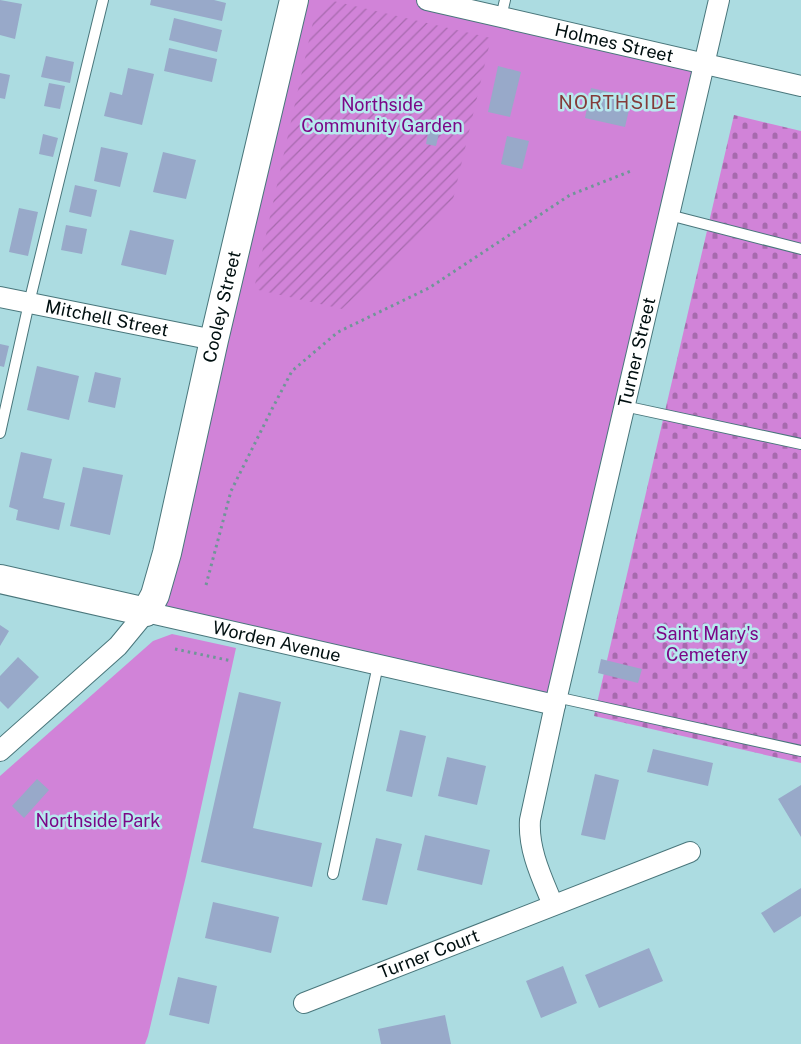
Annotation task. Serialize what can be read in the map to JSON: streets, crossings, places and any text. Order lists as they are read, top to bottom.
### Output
{
  "streets": {
    "street": [
      "Holmes Street",
      "Cooley Street",
      "Mitchell Street",
      "Turner Street",
      "Worden Avenue",
      "Turner Court"
    ]
  },
  "crossings": [
    ["Holmes Street", "Turner Street"],
    ["Cooley Street", "Mitchell Street"],
    ["Cooley Street", "Worden Avenue"],
    ["Turner Street", "Worden Avenue"]
  ],
  "districts": ["NORTHSIDE"],
  "parks": ["Northside Community Garden", "Saint Mary's Cemetery", "Northside Park"]
}
